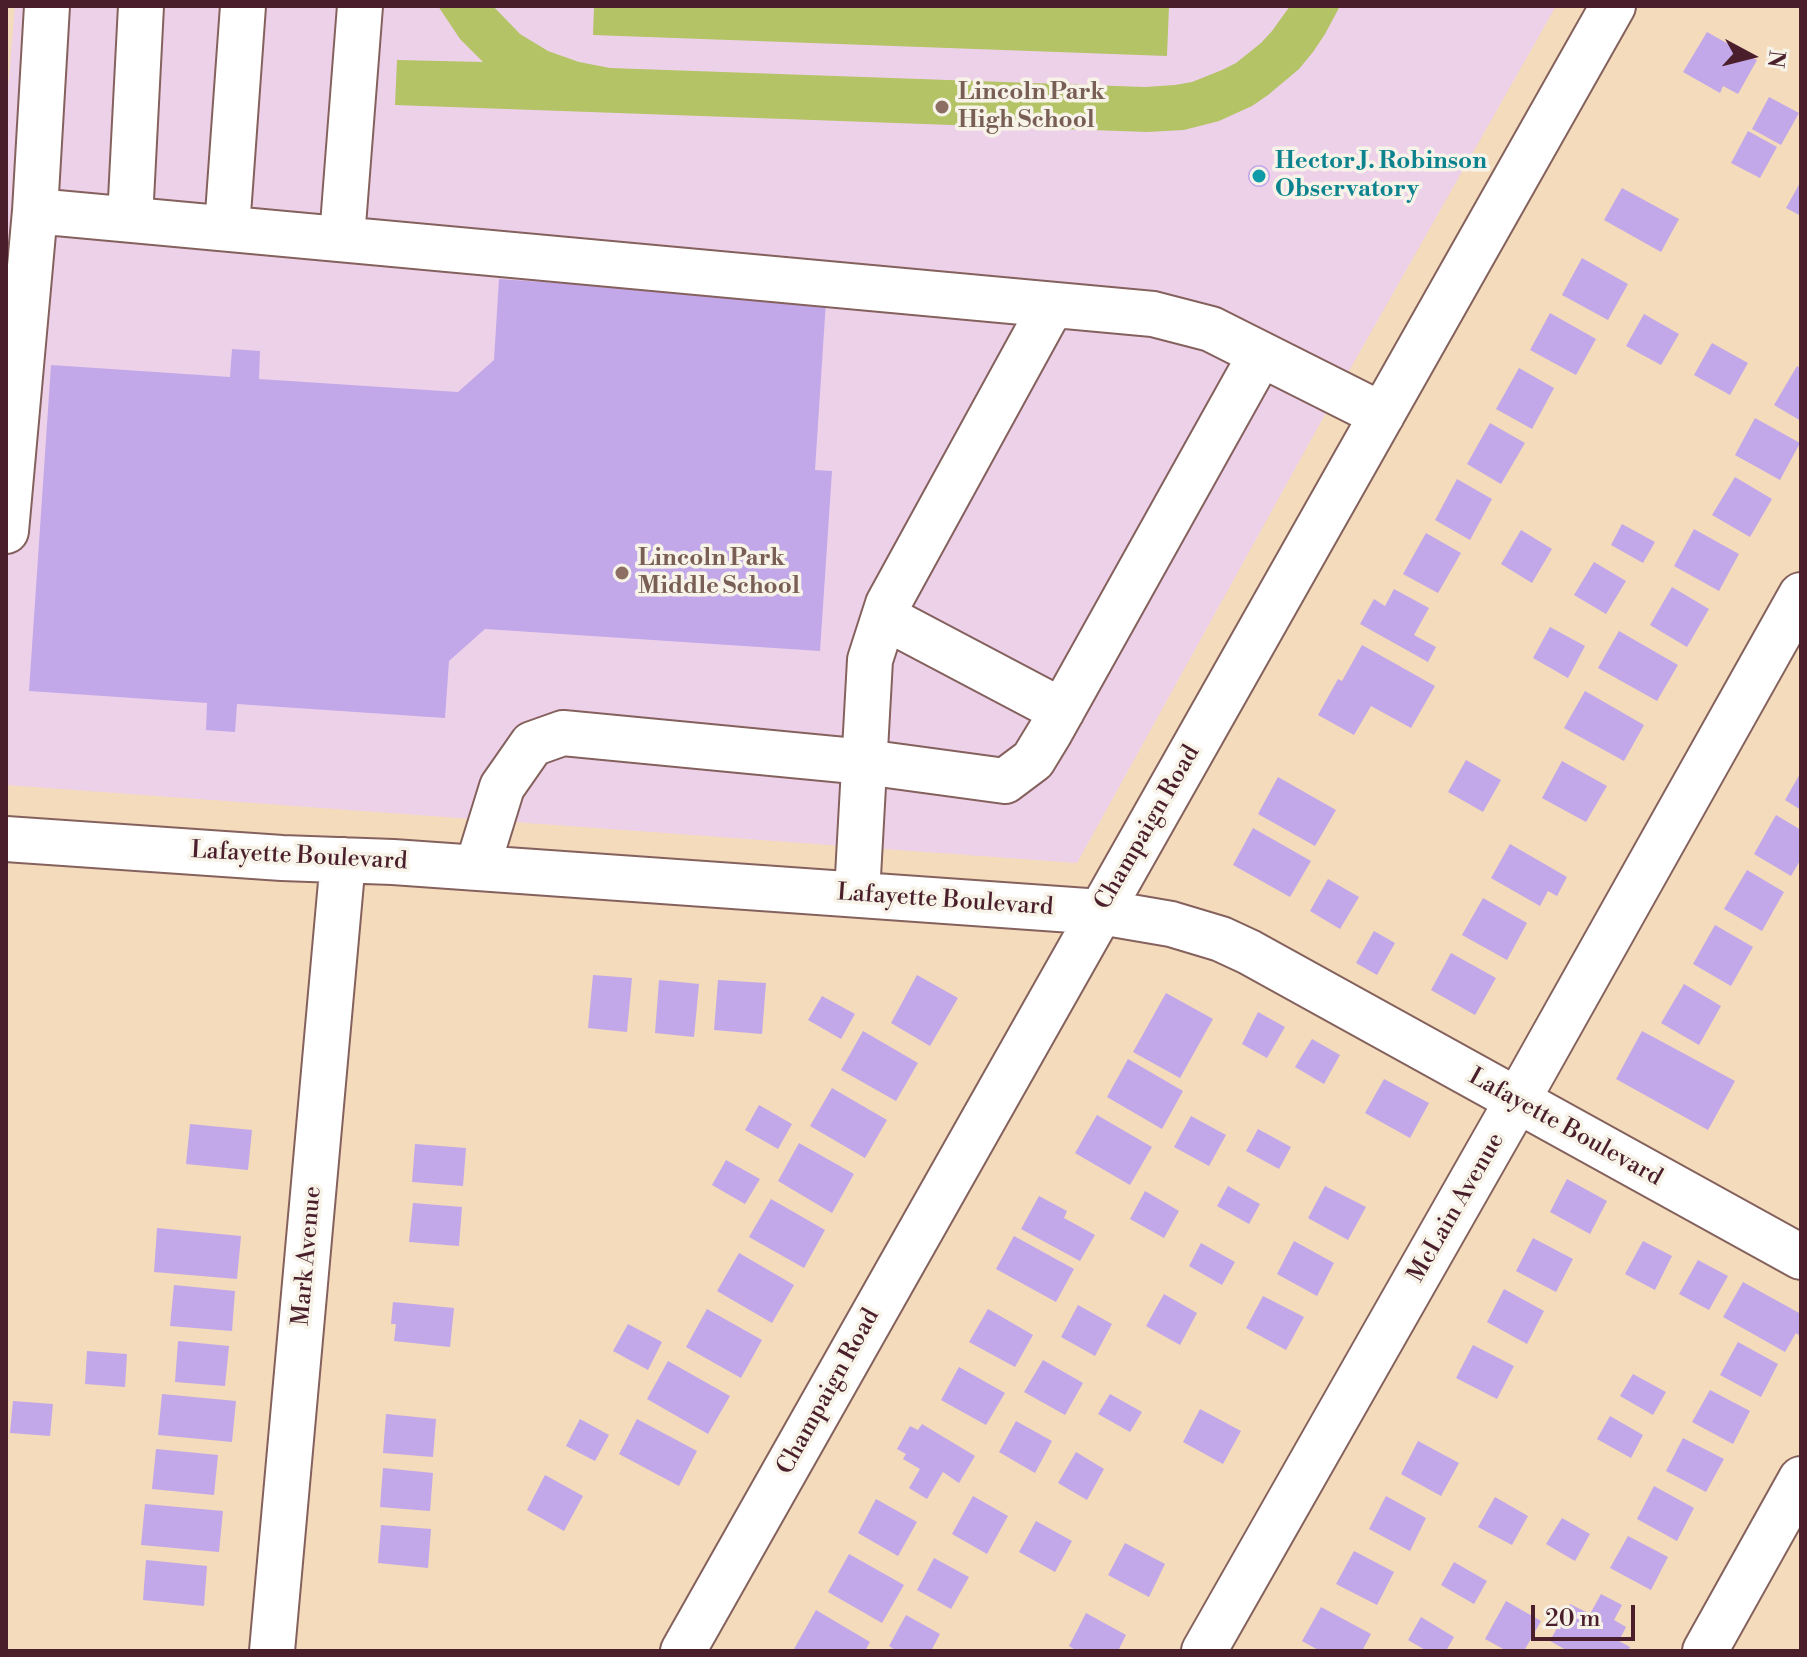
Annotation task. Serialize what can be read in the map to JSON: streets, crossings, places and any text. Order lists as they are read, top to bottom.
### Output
{
  "streets": {
    "street": [
      "Champaign Road",
      "Lafayette Boulevard",
      "McLain Avenue",
      "Mark Avenue"
    ]
  },
  "crossings": [
    ["Champaign Road", "Lafayette Boulevard"],
    ["Lafayette Boulevard", "McLain Avenue"],
    ["Lafayette Boulevard", "Mark Avenue"]
  ],
  "places": ["Lincoln Park High School", "Hector J. Robinson Observatory", "Lincoln Park Middle School"],
  "scale_bar": "20 m",
  "north": "right"
}
